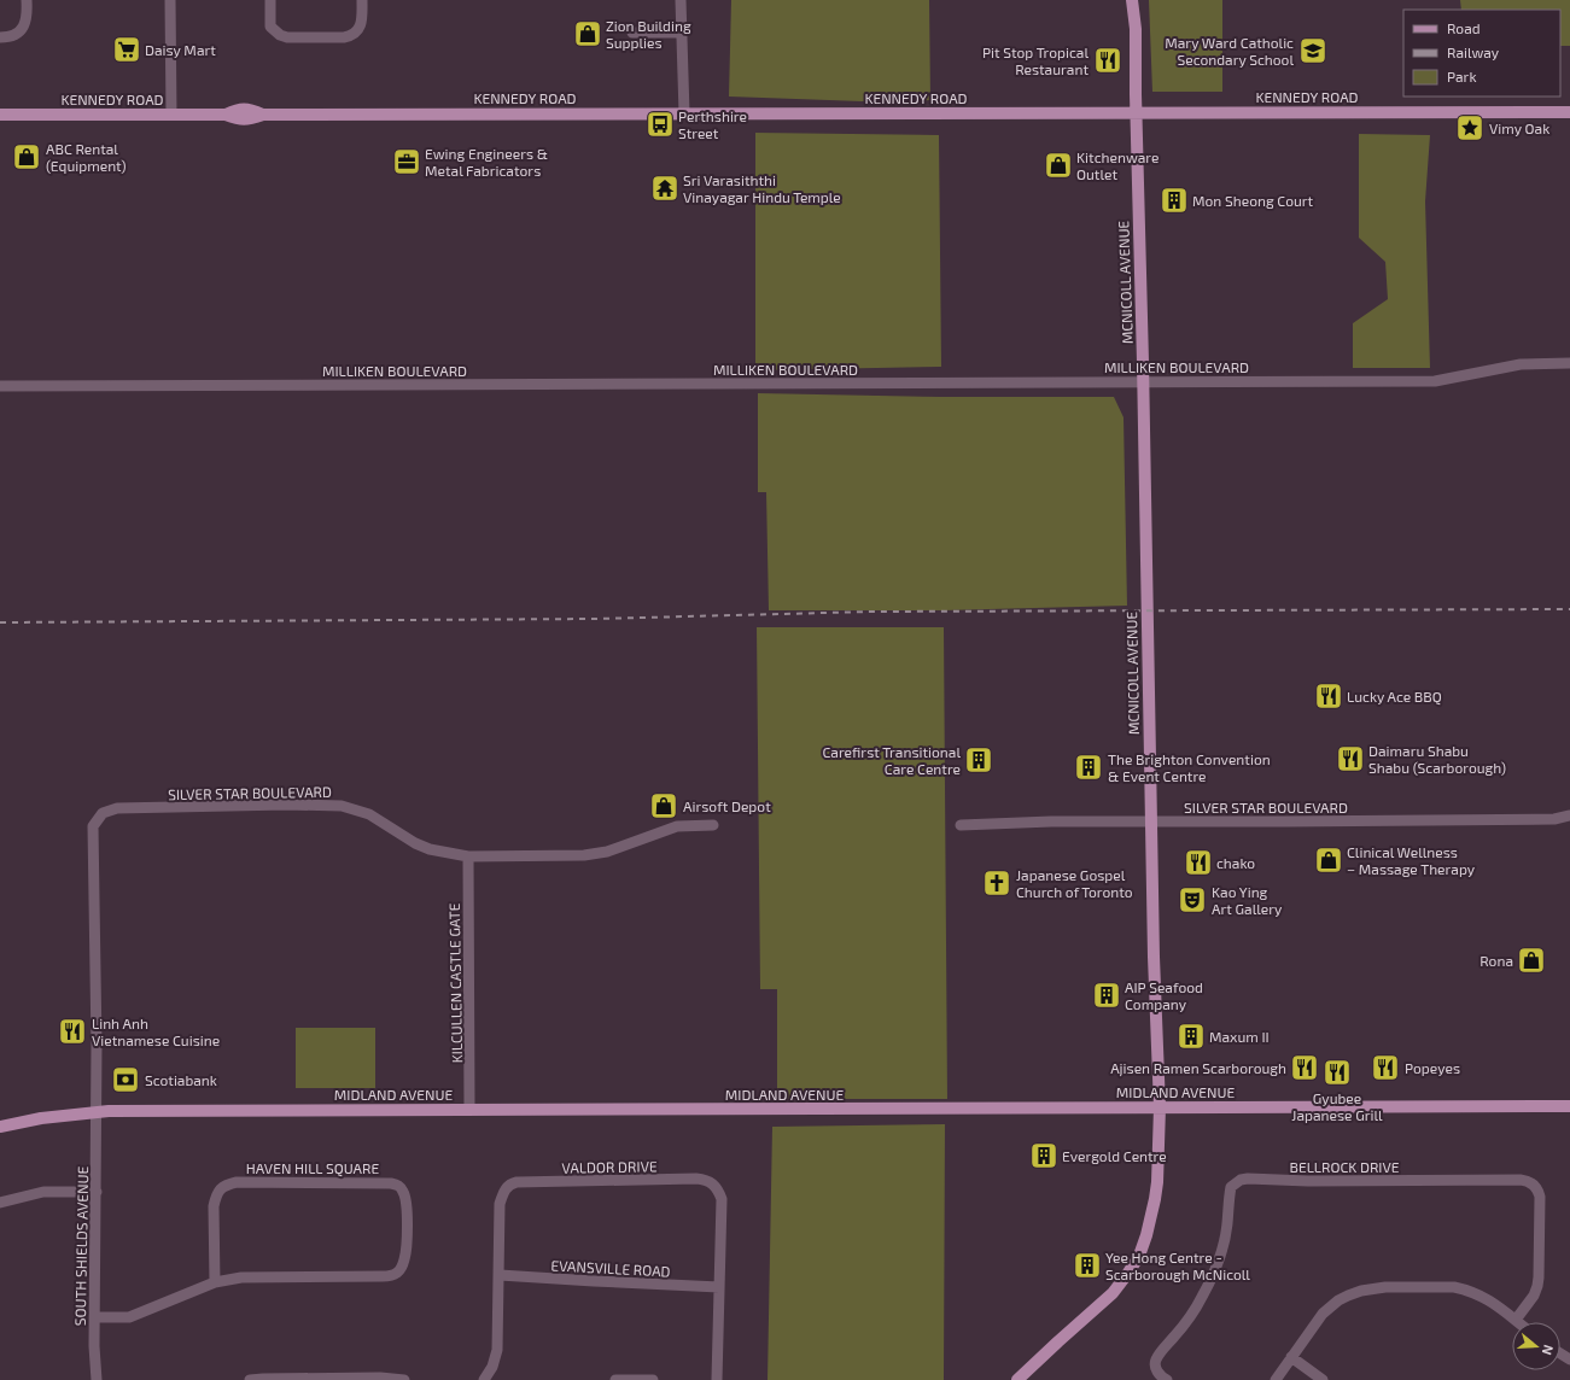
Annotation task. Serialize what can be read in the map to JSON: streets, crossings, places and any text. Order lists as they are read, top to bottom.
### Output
{
  "streets": {
    "main road": ["KENNEDY ROAD", "MCNICOLL AVENUE", "MIDLAND AVENUE"],
    "street": [
      "MILLIKEN BOULEVARD",
      "SILVER STAR BOULEVARD",
      "KILCULLEN CASTLE GATE",
      "VALDOR DRIVE",
      "BELLROCK DRIVE",
      "HAVEN HILL SQUARE",
      "SOUTH SHIELDS AVENUE",
      "EVANSVILLE ROAD"
    ]
  },
  "crossings": [
    ["KENNEDY ROAD", "MCNICOLL AVENUE"],
    ["MCNICOLL AVENUE", "MILLIKEN BOULEVARD"],
    ["MCNICOLL AVENUE", "SILVER STAR BOULEVARD"],
    ["MCNICOLL AVENUE", "MIDLAND AVENUE"],
    ["SILVER STAR BOULEVARD", "KILCULLEN CASTLE GATE"],
    ["SILVER STAR BOULEVARD", "MIDLAND AVENUE"],
    ["SILVER STAR BOULEVARD", "SOUTH SHIELDS AVENUE"],
    ["KILCULLEN CASTLE GATE", "MIDLAND AVENUE"],
    ["MIDLAND AVENUE", "SOUTH SHIELDS AVENUE"],
    ["VALDOR DRIVE", "EVANSVILLE ROAD"],
    ["HAVEN HILL SQUARE", "SOUTH SHIELDS AVENUE"]
  ],
  "places": {
    "shop": [
      "Zion Building Supplies",
      "ABC Rental (Equipment)",
      "Kitchenware Outlet",
      "Airsoft Depot",
      "Clinical Wellness – Massage Therapy",
      "Rona"
    ],
    "supermarket": ["Daisy Mart"],
    "school or university": ["Mary Ward Catholic Secondary School"],
    "restaurant": [
      "Pit Stop Tropical Restaurant",
      "Lucky Ace BBQ",
      "Daimaru Shabu Shabu (Scarborough)",
      "chako",
      "Linh Anh Vietnamese Cuisine",
      "Ajisen Ramen Scarborough",
      "Popeyes",
      "Gyubee Japanese Grill"
    ],
    "bus stop": ["Perthshire Street"],
    "place": ["Vimy Oak"],
    "office": ["Ewing Engineers & Metal Fabricators"],
    "temple": ["Sri Varasiththi Vinayagar Hindu Temple"],
    "building": [
      "Mon Sheong Court",
      "Carefirst Transitional Care Centre",
      "The Brighton Convention & Event Centre",
      "AIP Seafood Company",
      "Maxum II",
      "Evergold Centre",
      "Yee Hong Centre - Scarborough McNicoll"
    ],
    "church": ["Japanese Gospel Church of Toronto"],
    "theatre": ["Kao Ying Art Gallery"],
    "bank": ["Scotiabank"]
  },
  "legend": ["Road", "Railway", "Park"],
  "north": "right"
}
